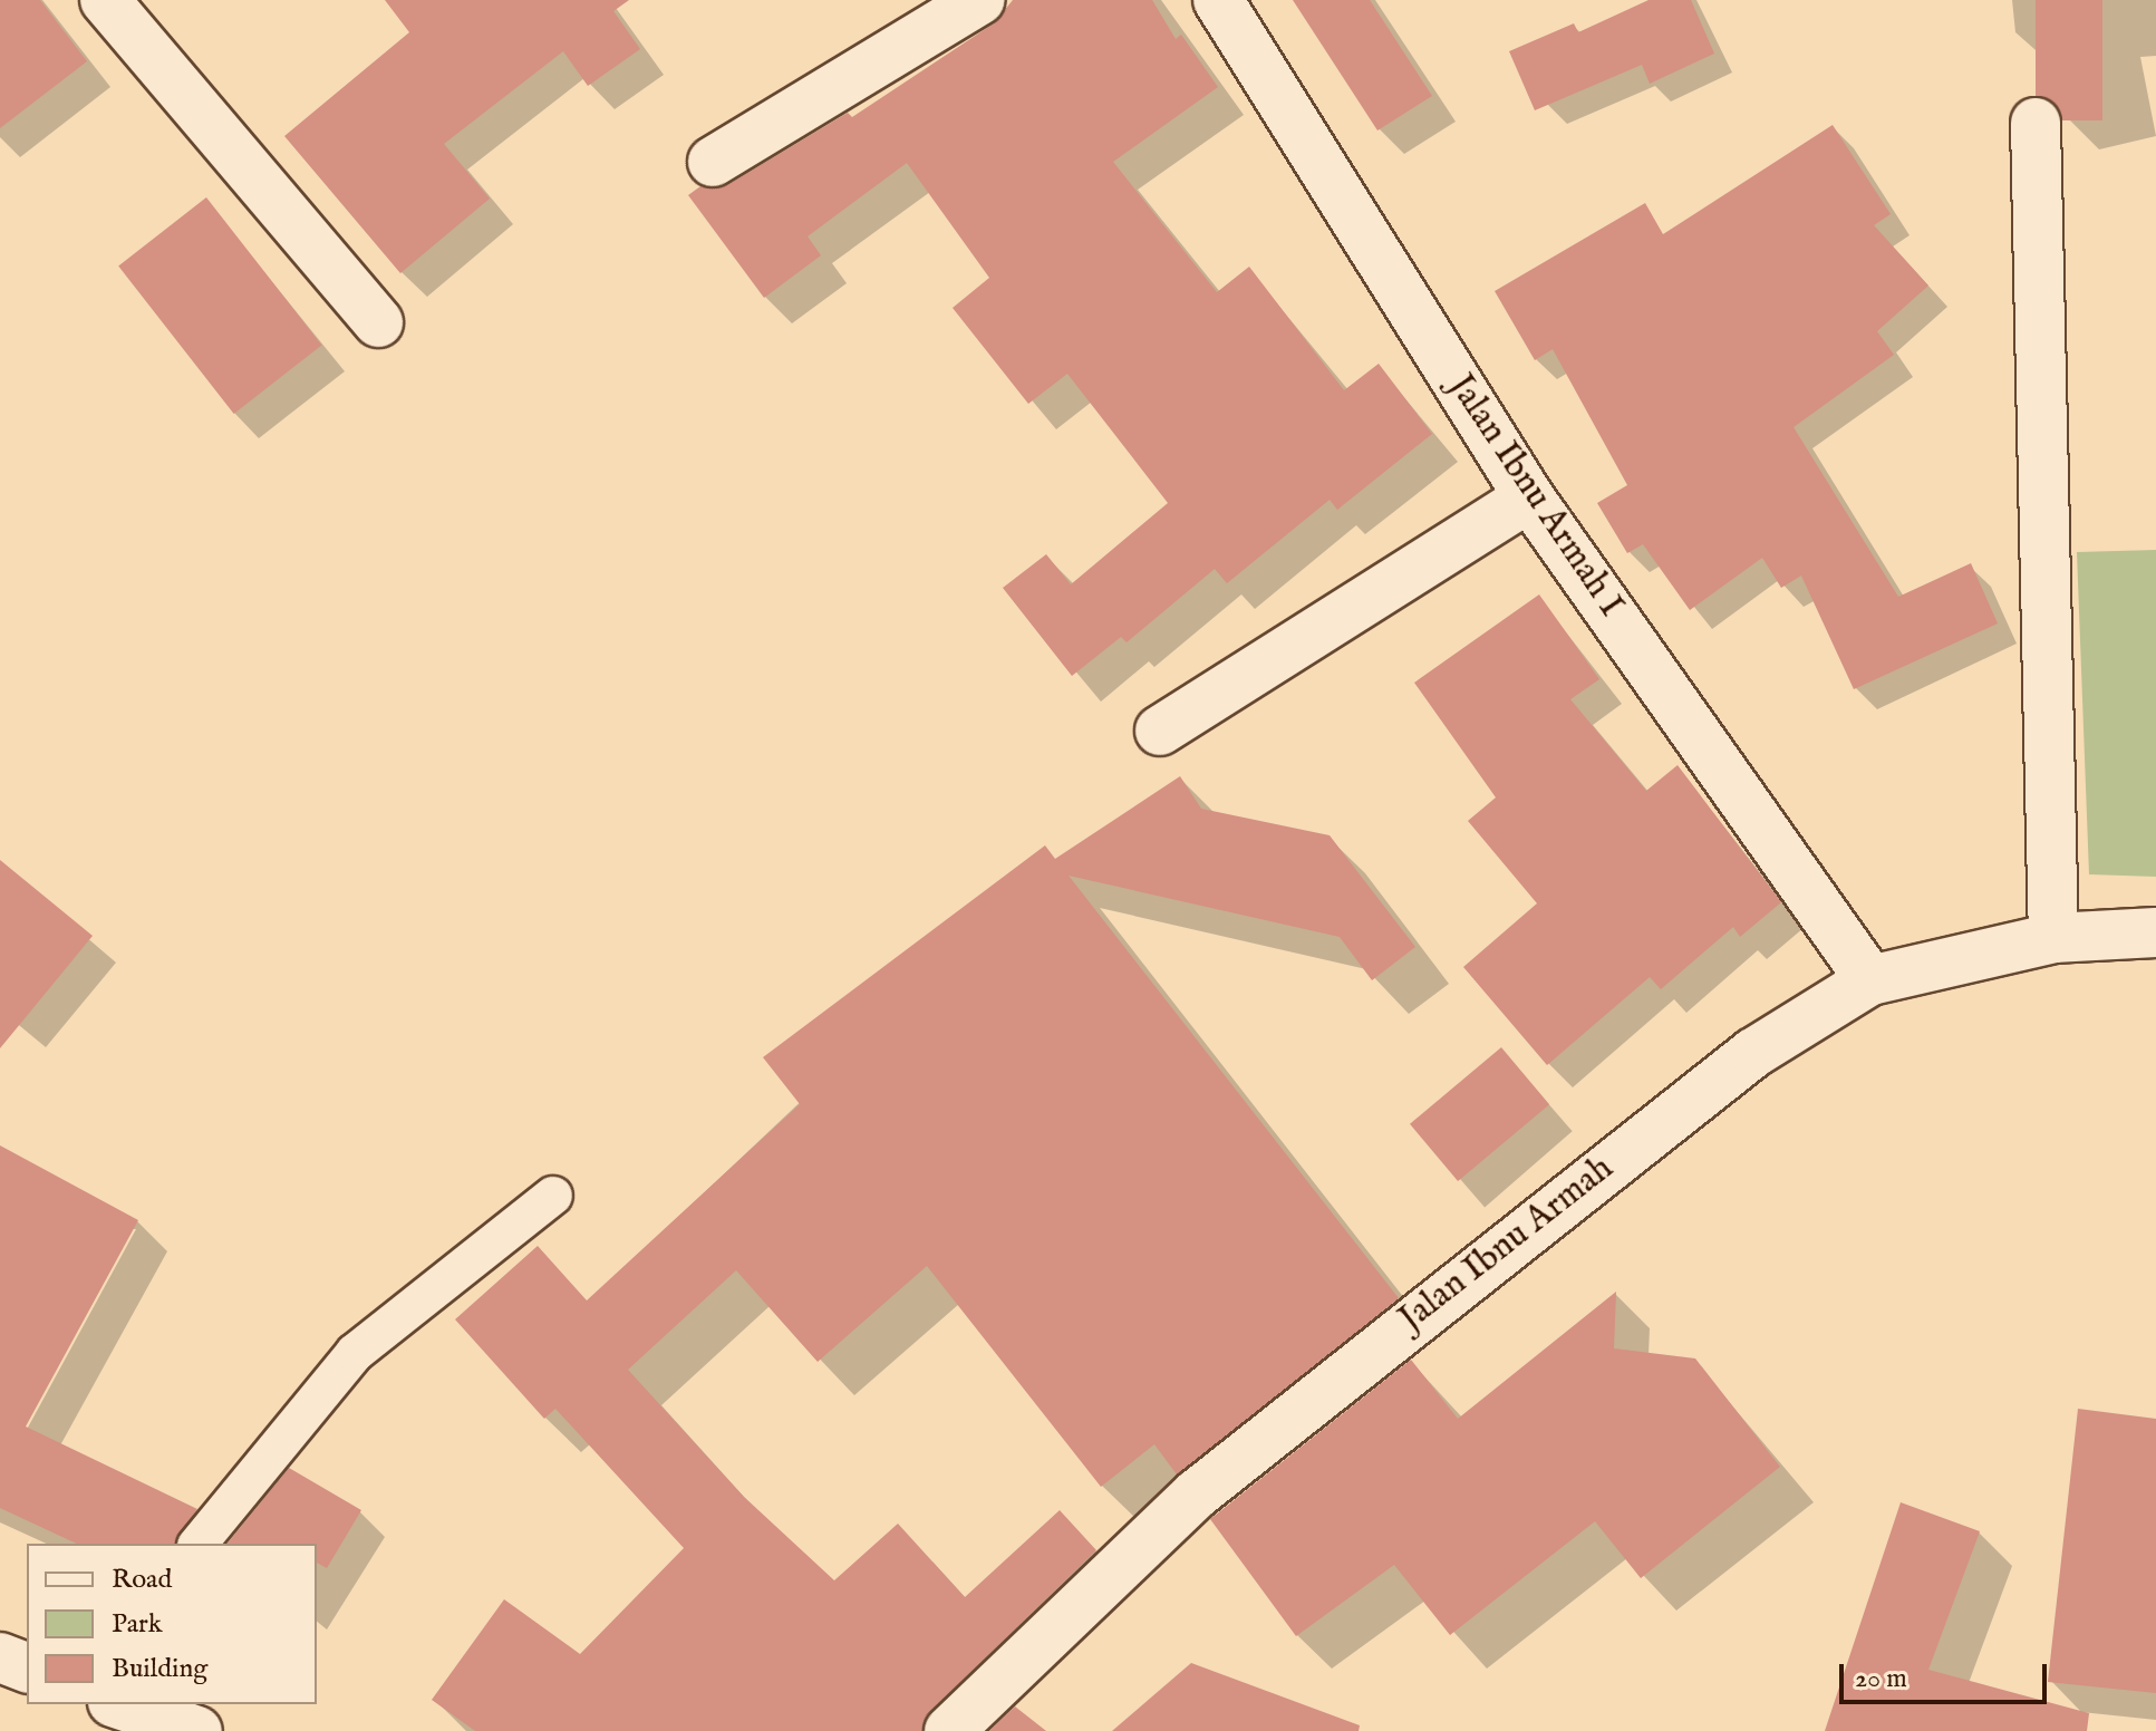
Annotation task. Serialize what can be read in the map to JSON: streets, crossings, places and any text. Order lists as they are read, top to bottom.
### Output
{
  "streets": {
    "street": ["Jalan Ibnu Armah I", "Jalan Ibnu Armah"]
  },
  "crossings": [
    ["Jalan Ibnu Armah I", "Jalan Ibnu Armah"]
  ],
  "legend": ["Road", "Park", "Building"],
  "scale_bar": "20 m"
}
